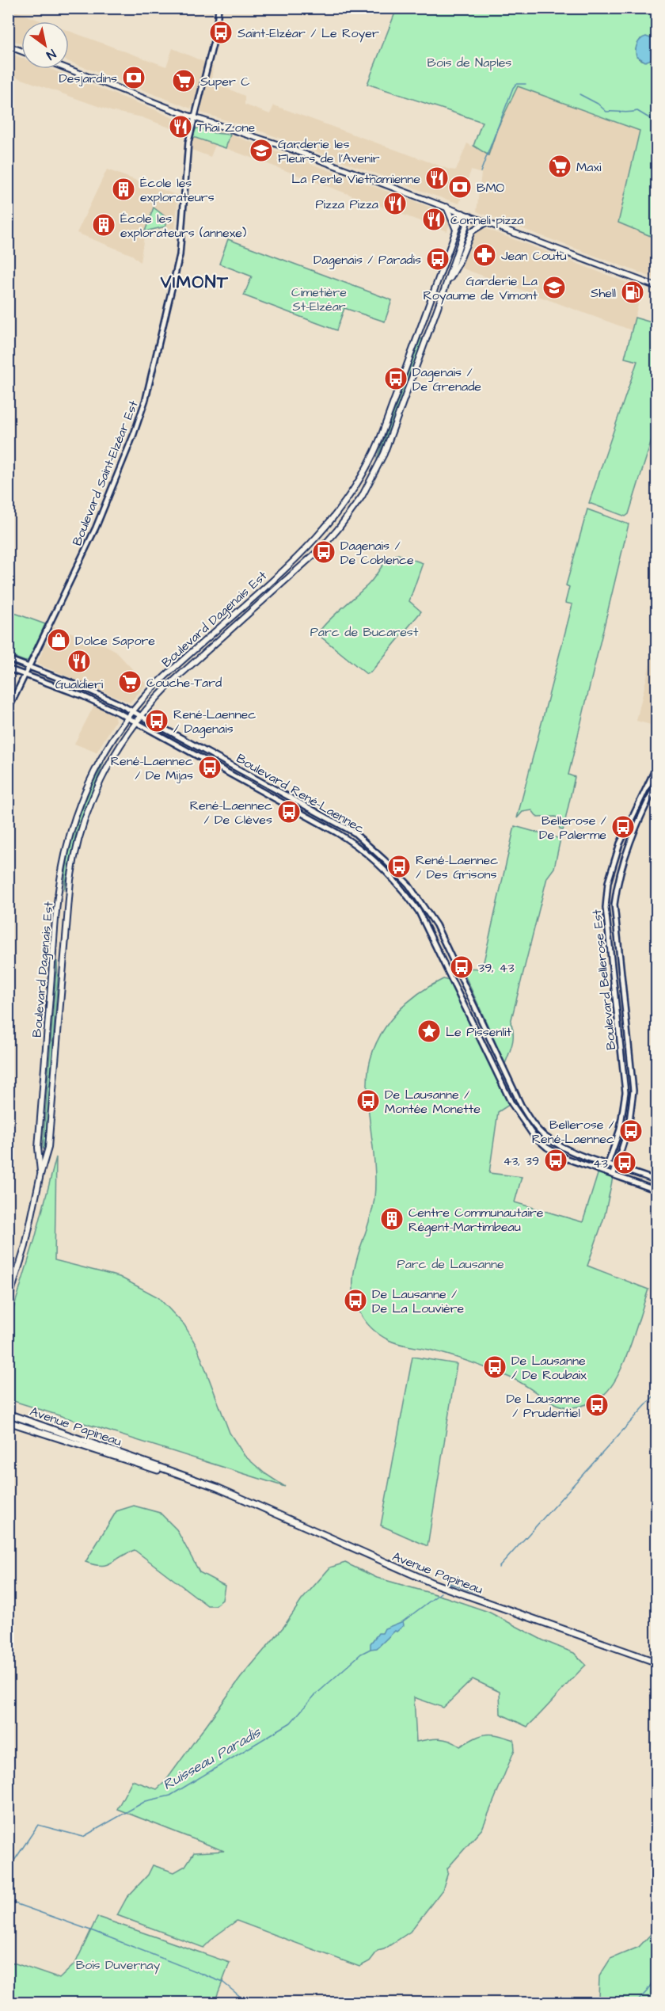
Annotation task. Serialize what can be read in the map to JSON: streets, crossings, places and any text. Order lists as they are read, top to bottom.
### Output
{
  "streets": {
    "highway": ["Avenue Papineau"],
    "main road": ["Boulevard Dagenais Est"],
    "street": ["Boulevard Saint-Elzéar Est", "Boulevard René-Laennec", "Boulevard Bellerose Est"]
  },
  "crossings": [
    ["Boulevard Saint-Elzéar Est", "Boulevard René-Laennec"],
    ["Boulevard Dagenais Est", "Boulevard René-Laennec"],
    ["Boulevard René-Laennec", "Boulevard Bellerose Est"]
  ],
  "districts": ["VIMONT"],
  "water": ["Ruisseau Paradis"],
  "parks": [
    "Bois de Naples",
    "Cimetière St-Elzéar",
    "Parc de Bucarest",
    "Parc de Lausanne",
    "Bois Duvernay"
  ],
  "places": {
    "bus stop": [
      "Saint-Elzéar / Le Royer",
      "Dagenais / Paradis",
      "Dagenais / De Grenade",
      "Dagenais / De Coblence",
      "René-Laennec / Dagenais",
      "René-Laennec / De Mijas",
      "René-Laennec / De Clèves",
      "Bellerose / De Palerme",
      "René-Laennec / Des Grisons",
      "39, 43",
      "De Lausanne / Montée Monette",
      "Bellerose / René-Laennec",
      "43, 39",
      "43",
      "De Lausanne / De La Louvière",
      "De Lausanne / De Roubaix",
      "De Lausanne / Prudentiel"
    ],
    "bank": ["Desjardins", "BMO"],
    "supermarket": ["Super C", "Maxi", "Couche-Tard"],
    "restaurant": [
      "Thai Zone",
      "La Perle Vietnamienne",
      "Pizza Pizza",
      "Corneli pizza",
      "Gualdieri"
    ],
    "school or university": ["Garderie les Fleurs de l'Avenir", "Garderie La Royaume de Vimont"],
    "building": ["École les explorateurs", "École les explorateurs (annexe)", "Centre Communautaire Régent-Martimbeau"],
    "pharmacy": ["Jean Coutu"],
    "fuel station": ["Shell"],
    "shop": ["Dolce Sapore"],
    "place": ["Le Pissenlit"]
  },
  "north": "bottom right"
}
